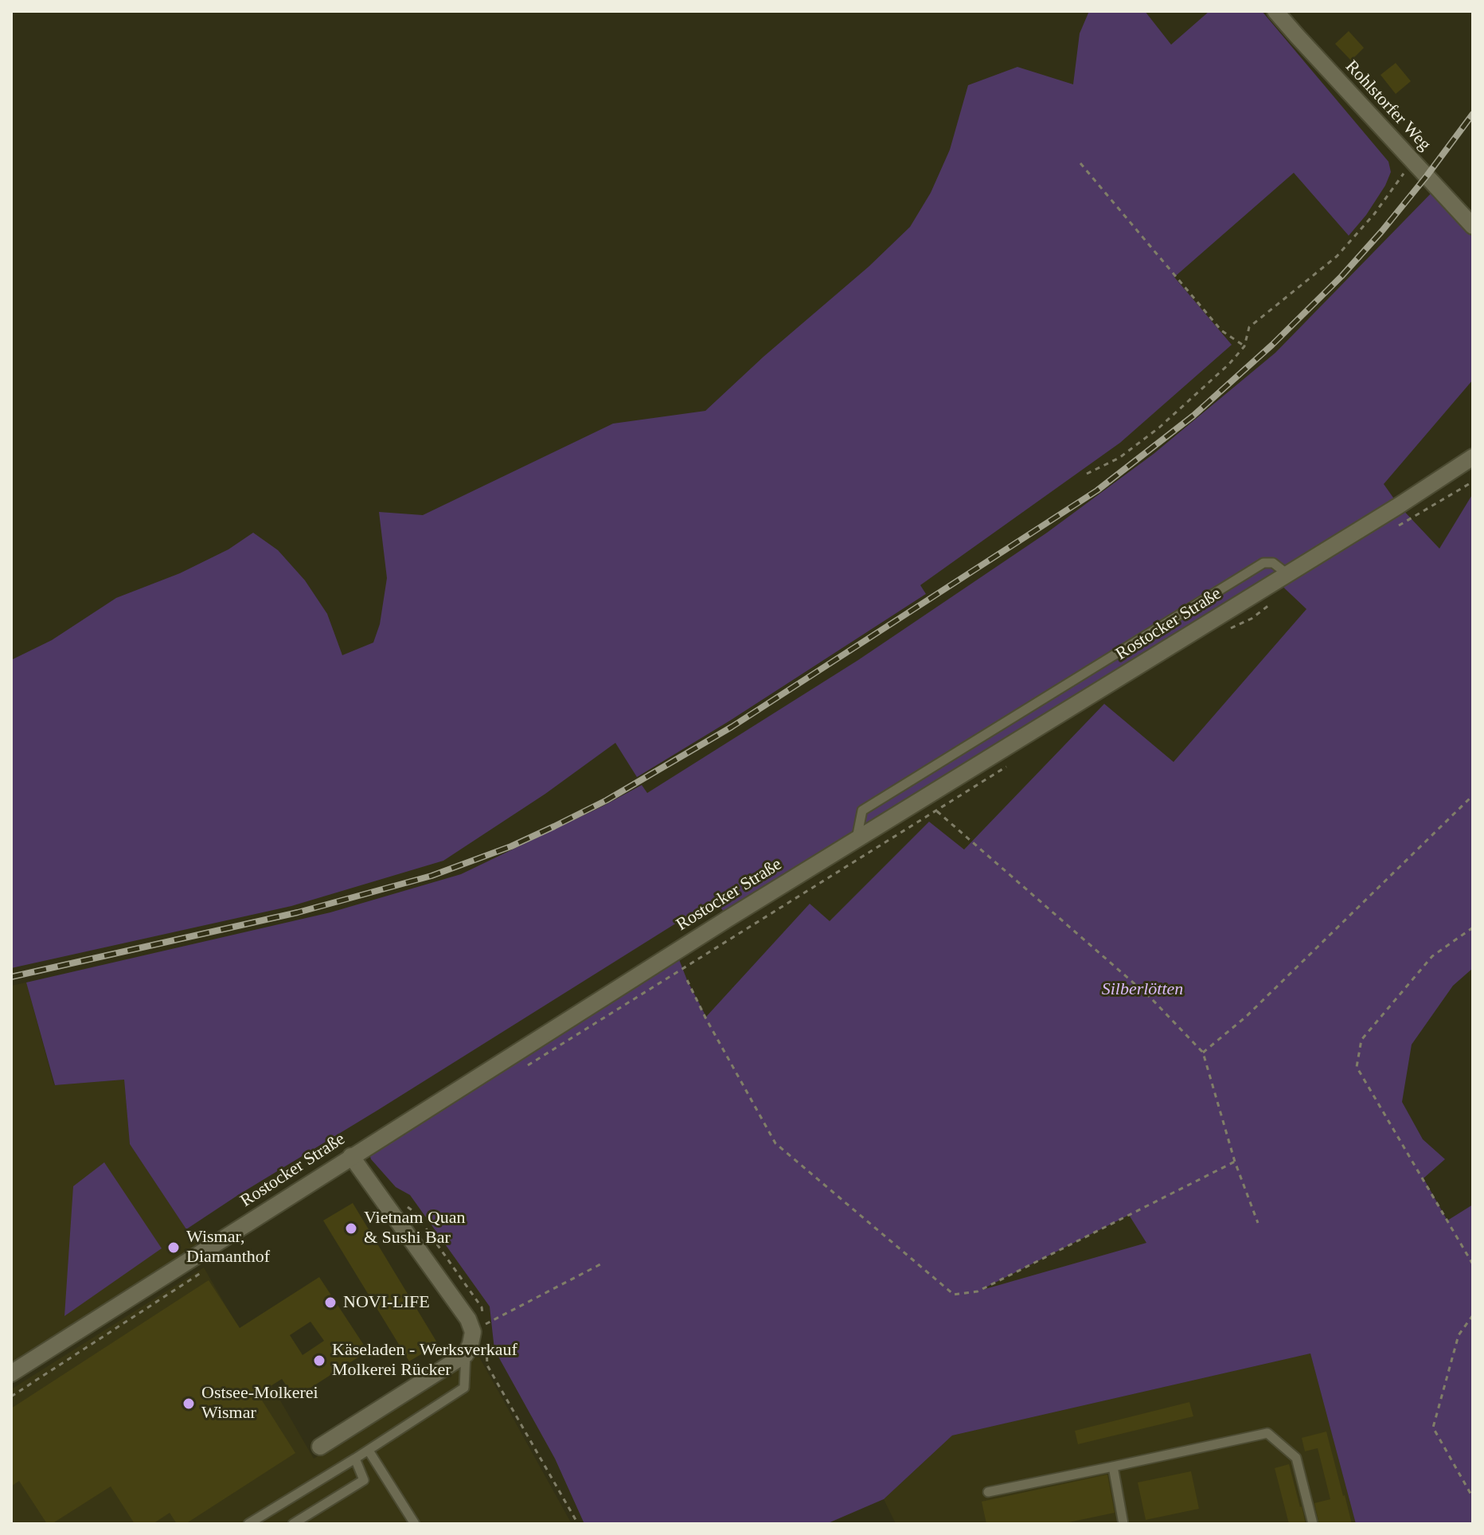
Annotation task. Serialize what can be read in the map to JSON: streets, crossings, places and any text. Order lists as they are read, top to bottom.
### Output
{
  "streets": {
    "street": ["Rohlstorfer Weg", "Rostocker Straße"]
  },
  "parks": ["Silberlötten"],
  "places": [
    "Vietnam Quan & Sushi Bar",
    "Wismar, Diamanthof",
    "NOVI-LIFE",
    "Käseladen - Werksverkauf Molkerei Rücker",
    "Ostsee-Molkerei Wismar"
  ]
}
